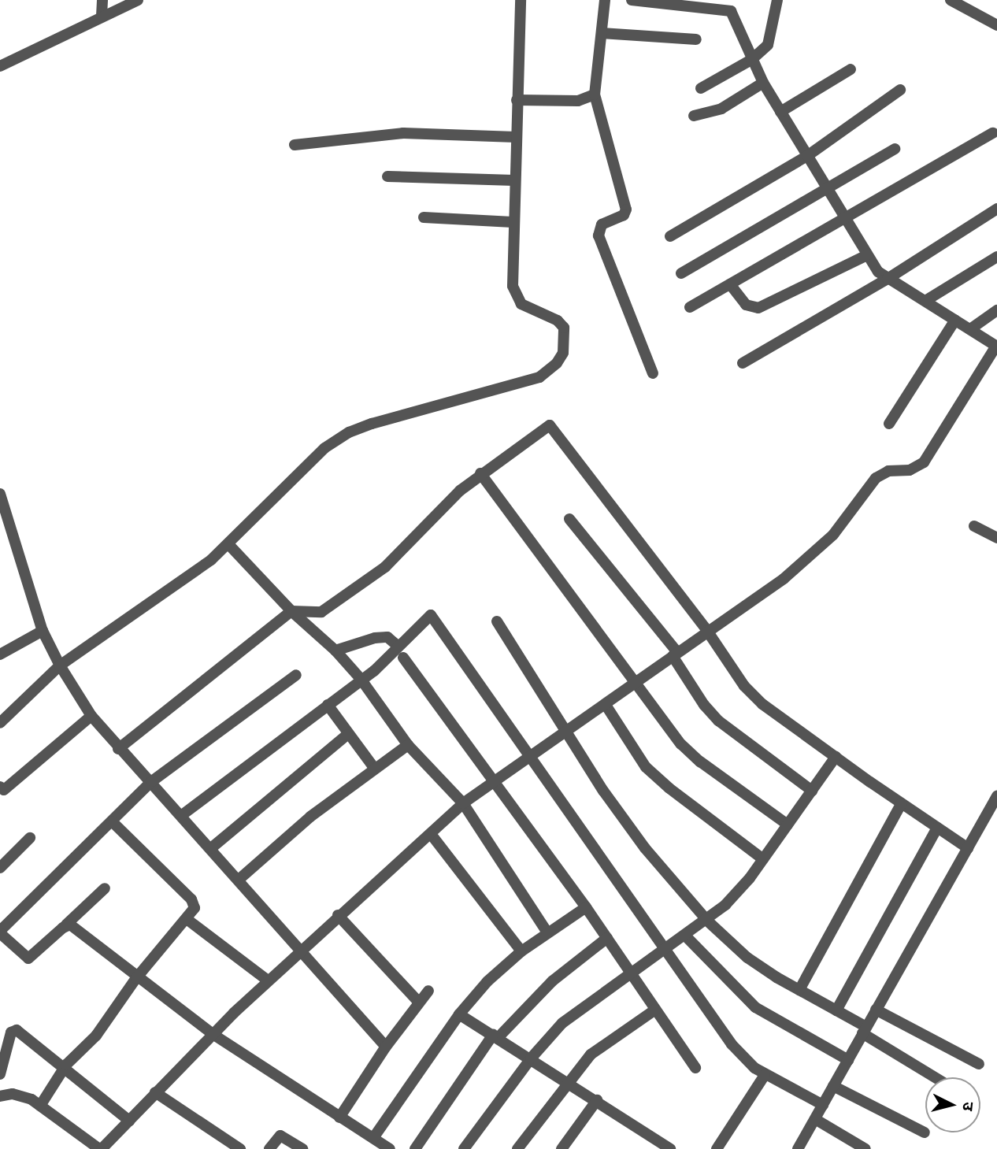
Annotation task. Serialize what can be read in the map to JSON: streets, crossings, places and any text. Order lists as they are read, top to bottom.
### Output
{
  "north": "right"
}
